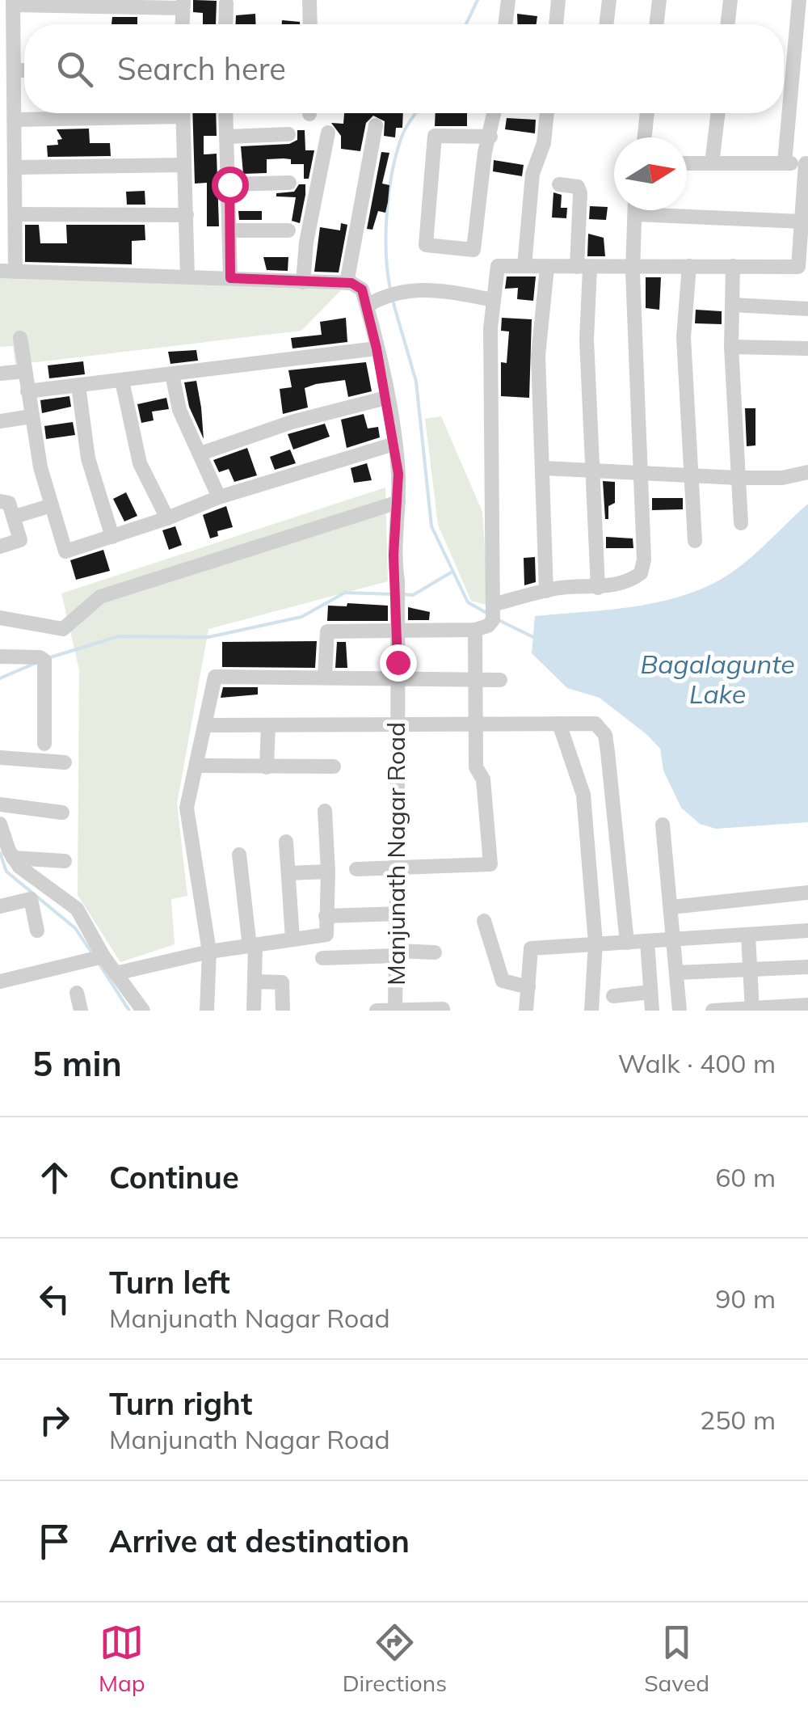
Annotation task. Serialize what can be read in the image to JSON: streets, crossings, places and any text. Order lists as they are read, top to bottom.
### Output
{
  "streets": {
    "street": ["Manjunath Nagar Road"]
  },
  "water": ["Bagalagunte Lake"],
  "north": "right",
  "page": {
    "search": "Search here",
    "heading": ["5 min", "Walk · 400 m"],
    "list": [
      ["Continue", "60 m"],
      ["Turn left", "Manjunath Nagar Road", "90 m"],
      ["Turn right", "Manjunath Nagar Road", "250 m"],
      "Arrive at destination"
    ],
    "nav": ["Map", "Directions", "Saved"]
  }
}
